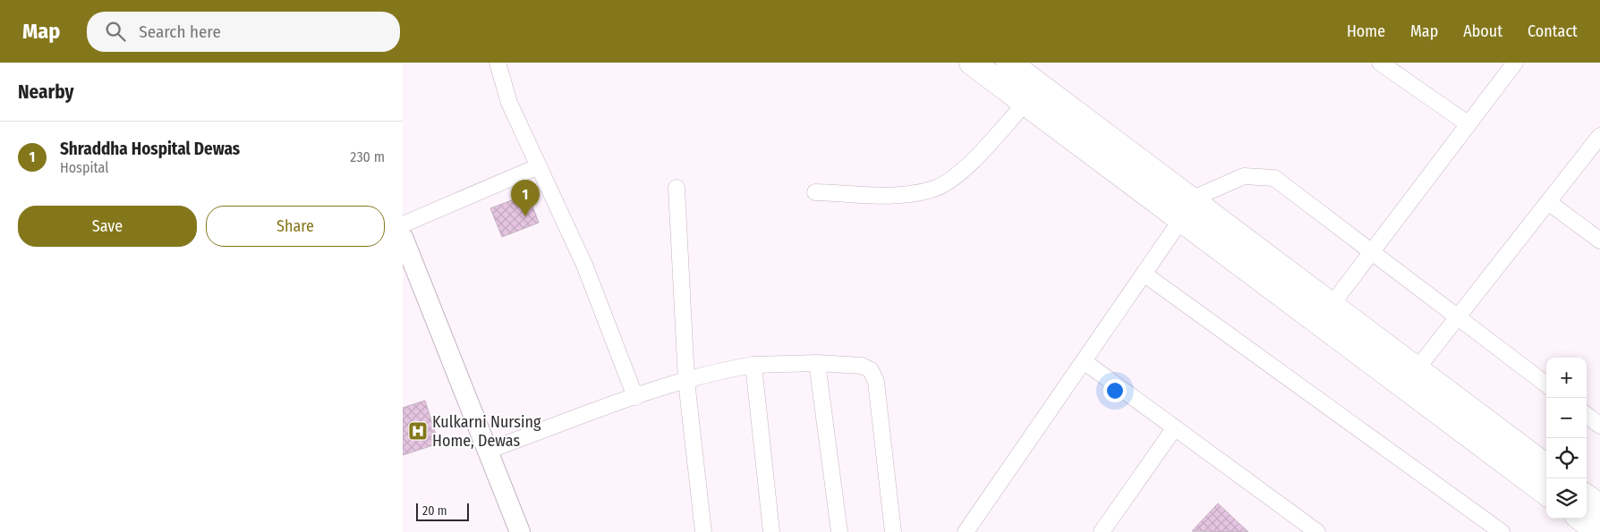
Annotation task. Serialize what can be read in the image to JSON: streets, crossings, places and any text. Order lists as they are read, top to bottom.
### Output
{
  "places": {
    "hospital": ["Kulkarni Nursing Home, Dewas"]
  },
  "scale_bar": "20 m",
  "page": {
    "header": "Map",
    "search": "Search here",
    "nav": [
      "Home",
      "Map",
      "About",
      "Contact"
    ],
    "heading": "Nearby",
    "list": [
      {
        "mark": "1",
        "name": "Shraddha Hospital Dewas",
        "note": "Hospital",
        "value": "230 m"
      }
    ],
    "pins": "1",
    "buttons": ["Save", "Share"],
    "map_buttons": ["+", "−"],
    "scale": "20 m"
  }
}
